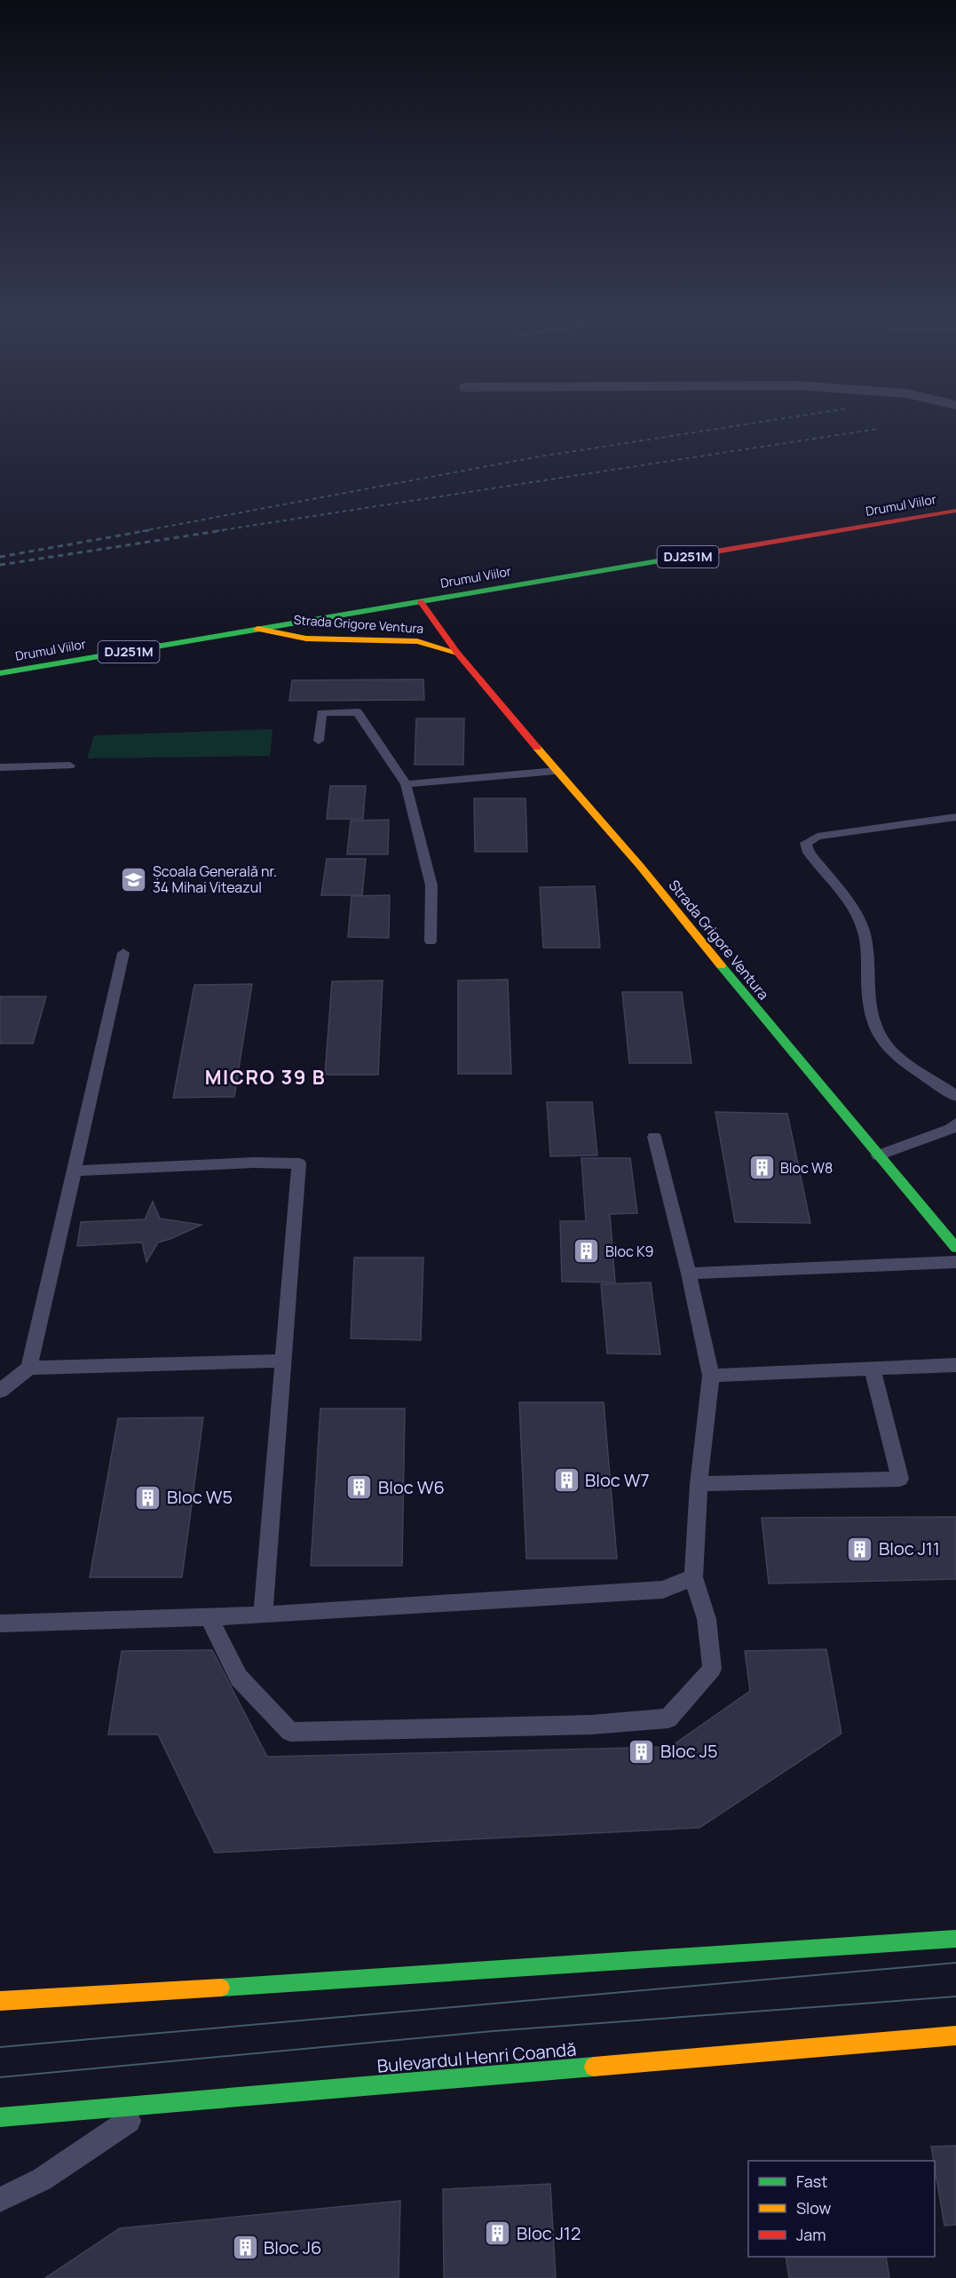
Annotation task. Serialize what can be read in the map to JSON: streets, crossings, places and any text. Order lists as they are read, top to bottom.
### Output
{
  "streets": {
    "main road": [
      "Drumul Viilor",
      "DJ251M",
      "Strada Grigore Ventura",
      "Bulevardul Henri Coandă"
    ]
  },
  "crossings": [
    ["Drumul Viilor", "Strada Grigore Ventura"]
  ],
  "districts": ["MICRO 39 B"],
  "places": {
    "school or university": ["Școala Generală nr. 34 Mihai Viteazul"],
    "building": [
      "Bloc W8",
      "Bloc K9",
      "Bloc W7",
      "Bloc W6",
      "Bloc W5",
      "Bloc J11",
      "Bloc J5",
      "Bloc J12",
      "Bloc J6"
    ]
  },
  "legend": ["Fast", "Slow", "Jam"]
}
